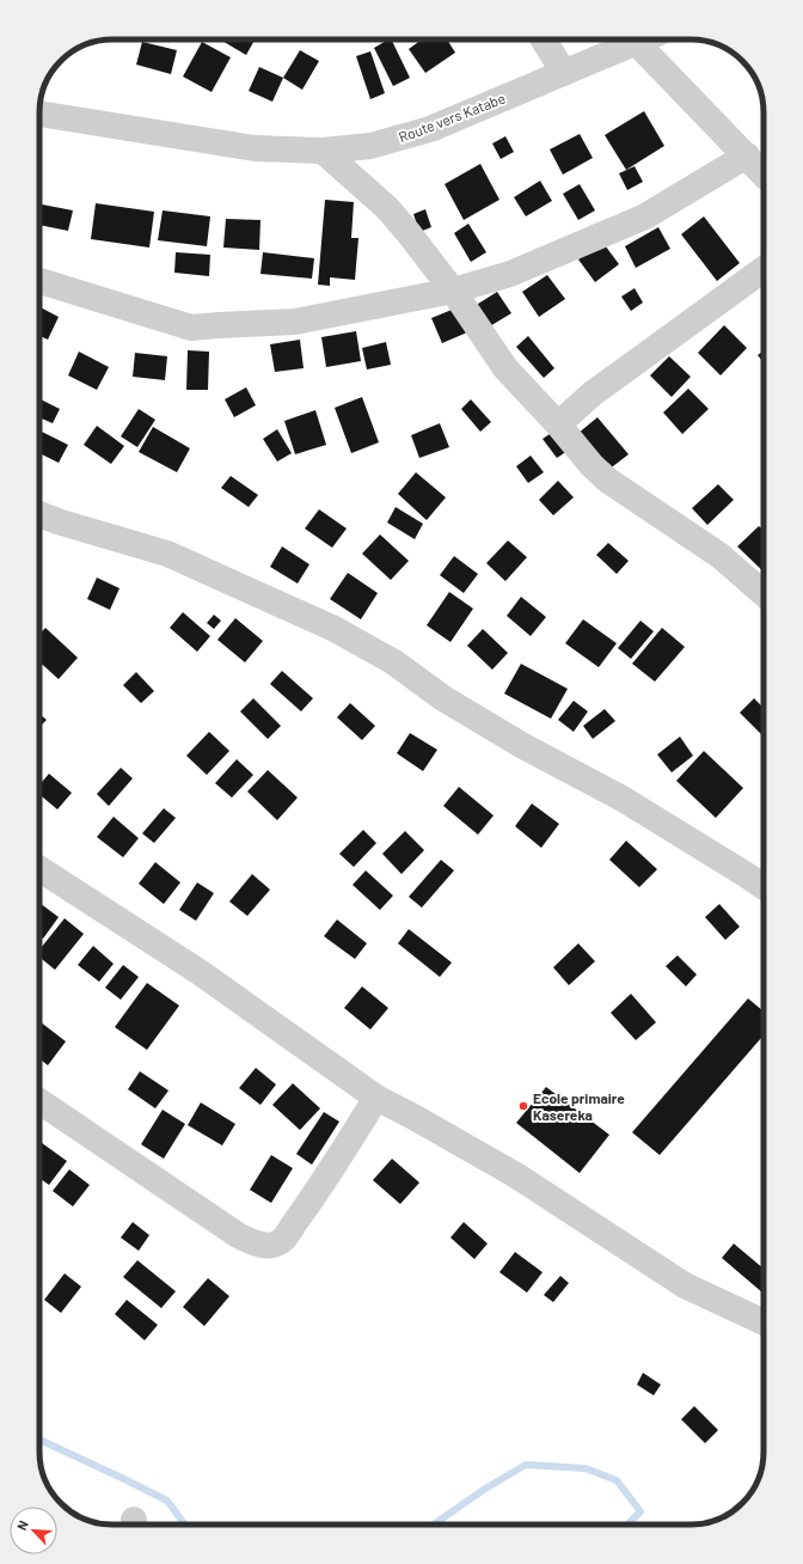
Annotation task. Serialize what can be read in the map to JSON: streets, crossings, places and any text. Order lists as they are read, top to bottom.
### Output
{
  "streets": {
    "street": ["Route vers Katabe"]
  },
  "places": ["Ecole primaire Kasereka"],
  "north": "top left"
}
